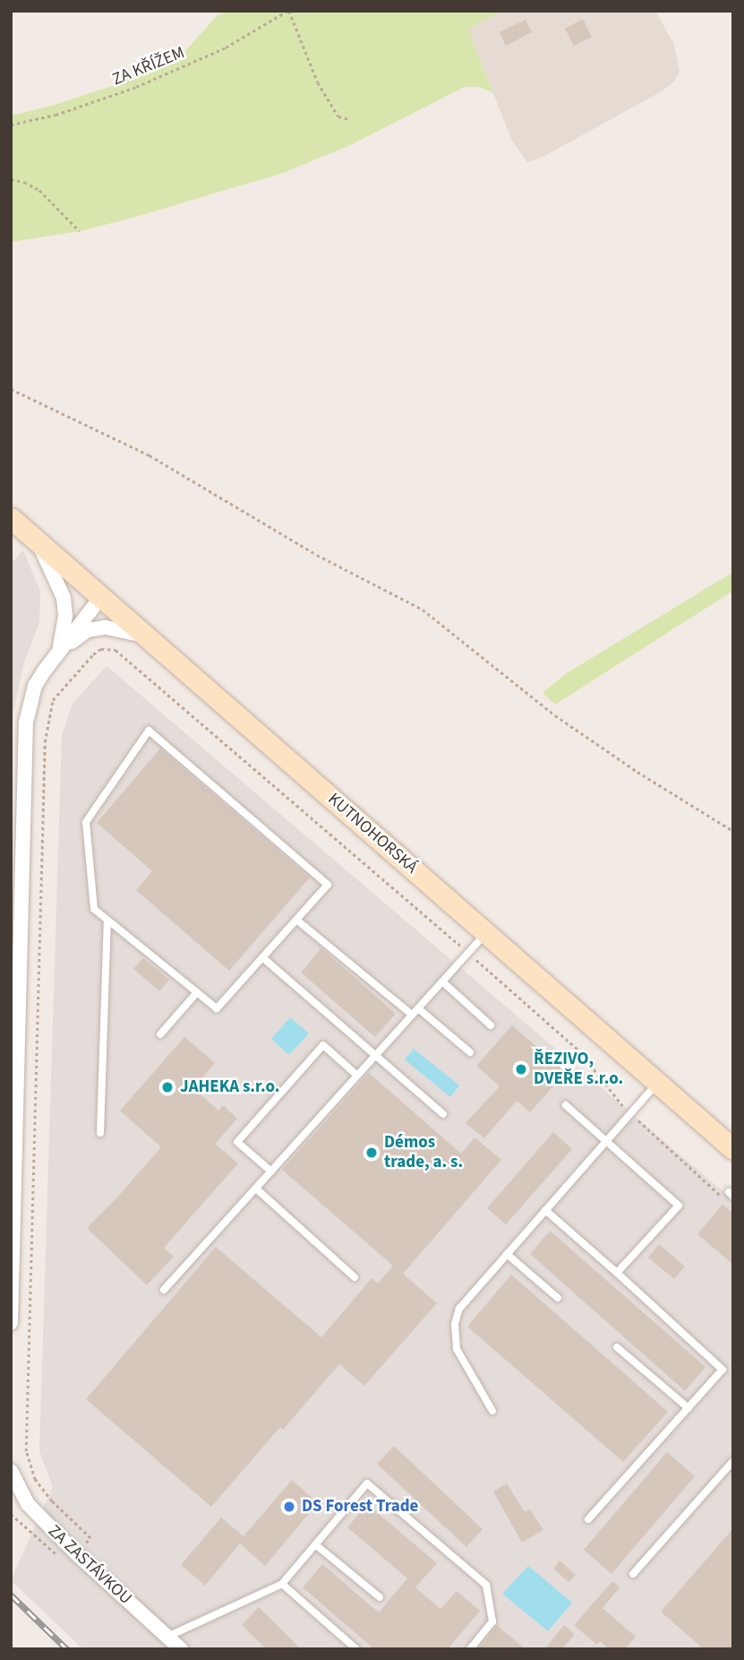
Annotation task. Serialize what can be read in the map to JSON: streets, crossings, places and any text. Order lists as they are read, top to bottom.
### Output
{
  "streets": {
    "main road": ["KUTNOHORSKÁ"],
    "street": ["ZA ZASTÁVKOU"],
    "path": ["ZA KŘÍŽEM"]
  },
  "places": [
    "ŘEZIVO, DVEŘE s.r.o.",
    "JAHEKA s.r.o.",
    "Démos trade, a. s.",
    "DS Forest Trade"
  ]
}
